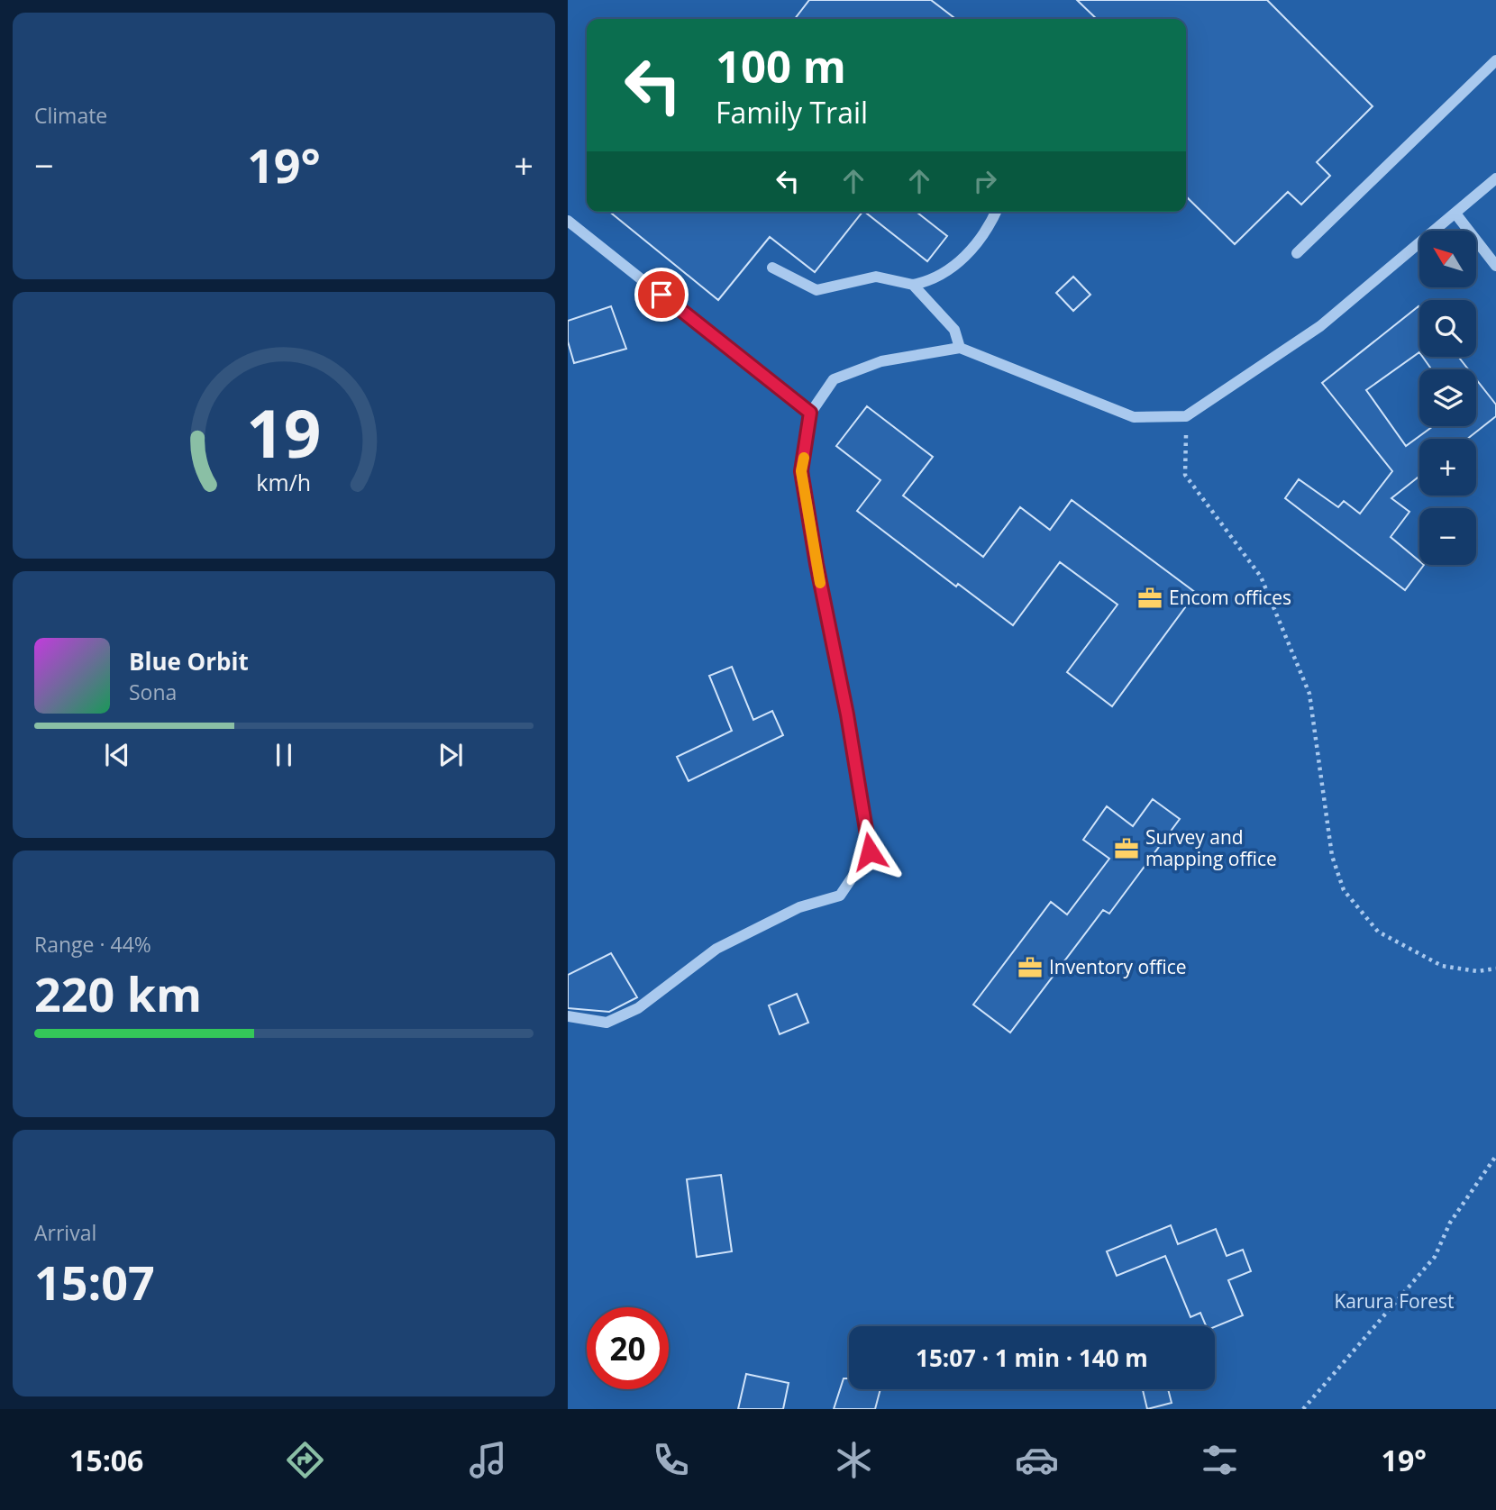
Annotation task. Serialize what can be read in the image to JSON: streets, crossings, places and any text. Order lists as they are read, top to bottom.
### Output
{
  "parks": ["Karura Forest"],
  "places": {
    "office": ["Encom offices", "Survey and mapping office", "Inventory office"]
  },
  "north": "top left",
  "page": {
    "tile": [
      "Climate",
      ["Range · 44%", "220 km"],
      ["Arrival", "15:07"]
    ],
    "turn": ["100 m", "Family Trail"],
    "heat": ["−", "19°", "+"],
    "map_buttons": ["+", "−"],
    "song": ["Blue Orbit", "Sona"],
    "limit": "20",
    "trip": "15:07 · 1 min · 140 m",
    "tabs": ["15:06", "19°"],
    "gauge": ["19", "km/h"]
  }
}
